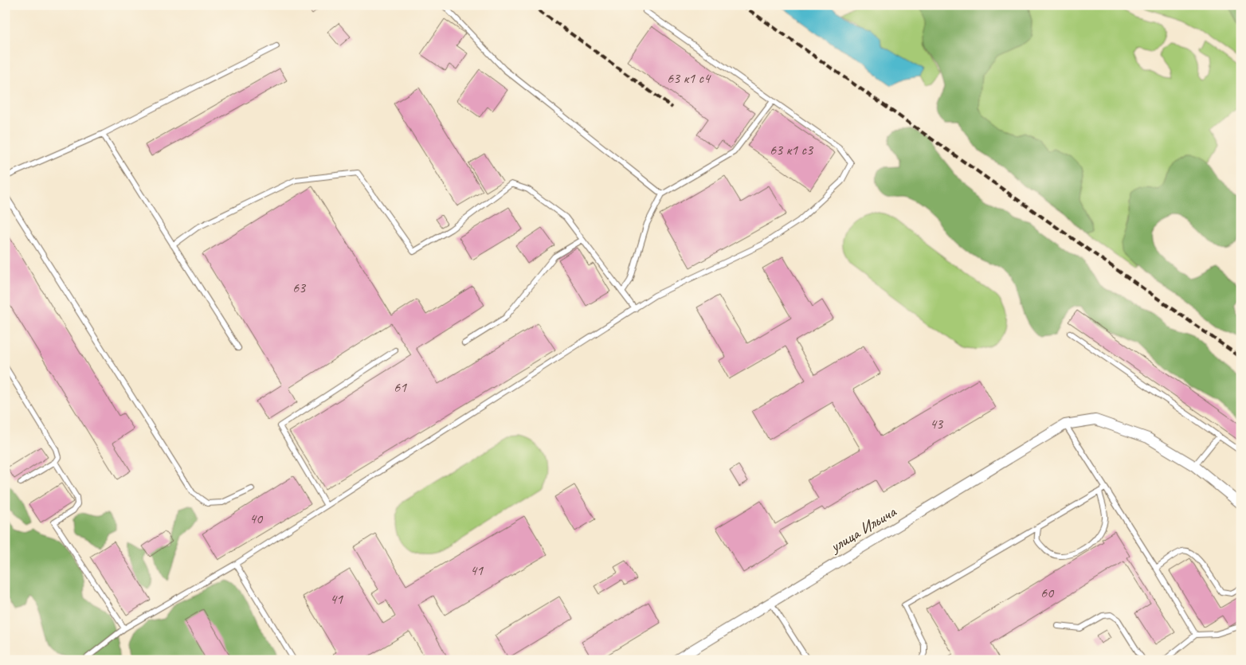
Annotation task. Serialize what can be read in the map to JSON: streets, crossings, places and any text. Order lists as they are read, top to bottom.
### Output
{
  "streets": {
    "street": ["улица Ильича"]
  },
  "house_numbers": [
    "63 к1 с4",
    "63 к1 с3",
    "63",
    "61",
    "43",
    "40",
    "41",
    "60",
    "41"
  ]
}
